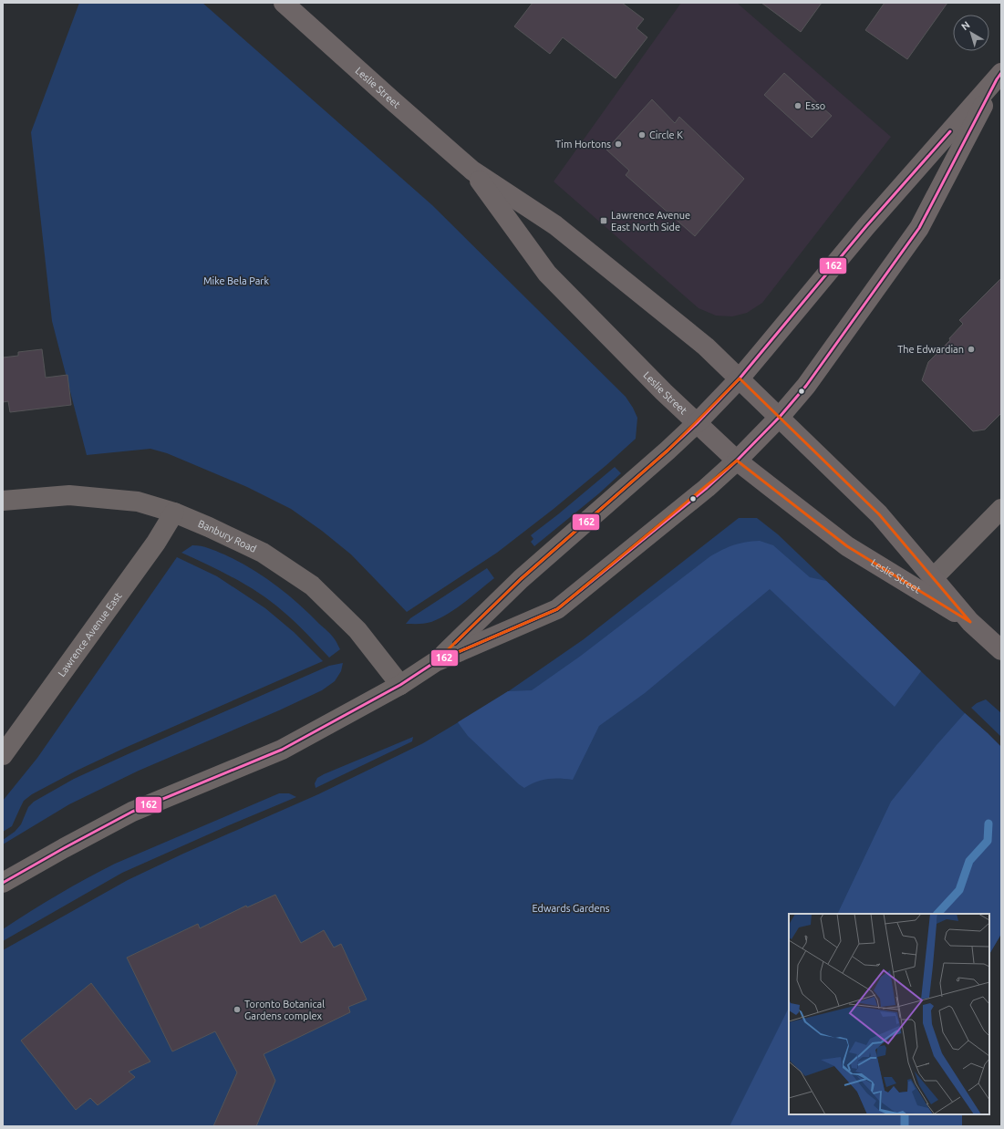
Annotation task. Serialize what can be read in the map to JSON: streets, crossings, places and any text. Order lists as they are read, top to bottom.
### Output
{
  "streets": {
    "main road": ["Leslie Street"],
    "street": ["Banbury Road", "Lawrence Avenue East"]
  },
  "crossings": [
    ["Banbury Road", "Lawrence Avenue East"]
  ],
  "parks": ["Mike Bela Park", "Edwards Gardens"],
  "places": {
    "other": [
      "Esso",
      "Circle K",
      "Tim Hortons",
      "The Edwardian",
      "Toronto Botanical Gardens complex"
    ],
    "transit": ["Lawrence Avenue East North Side"]
  },
  "lines": ["transit line 162"],
  "north": "top left"
}
